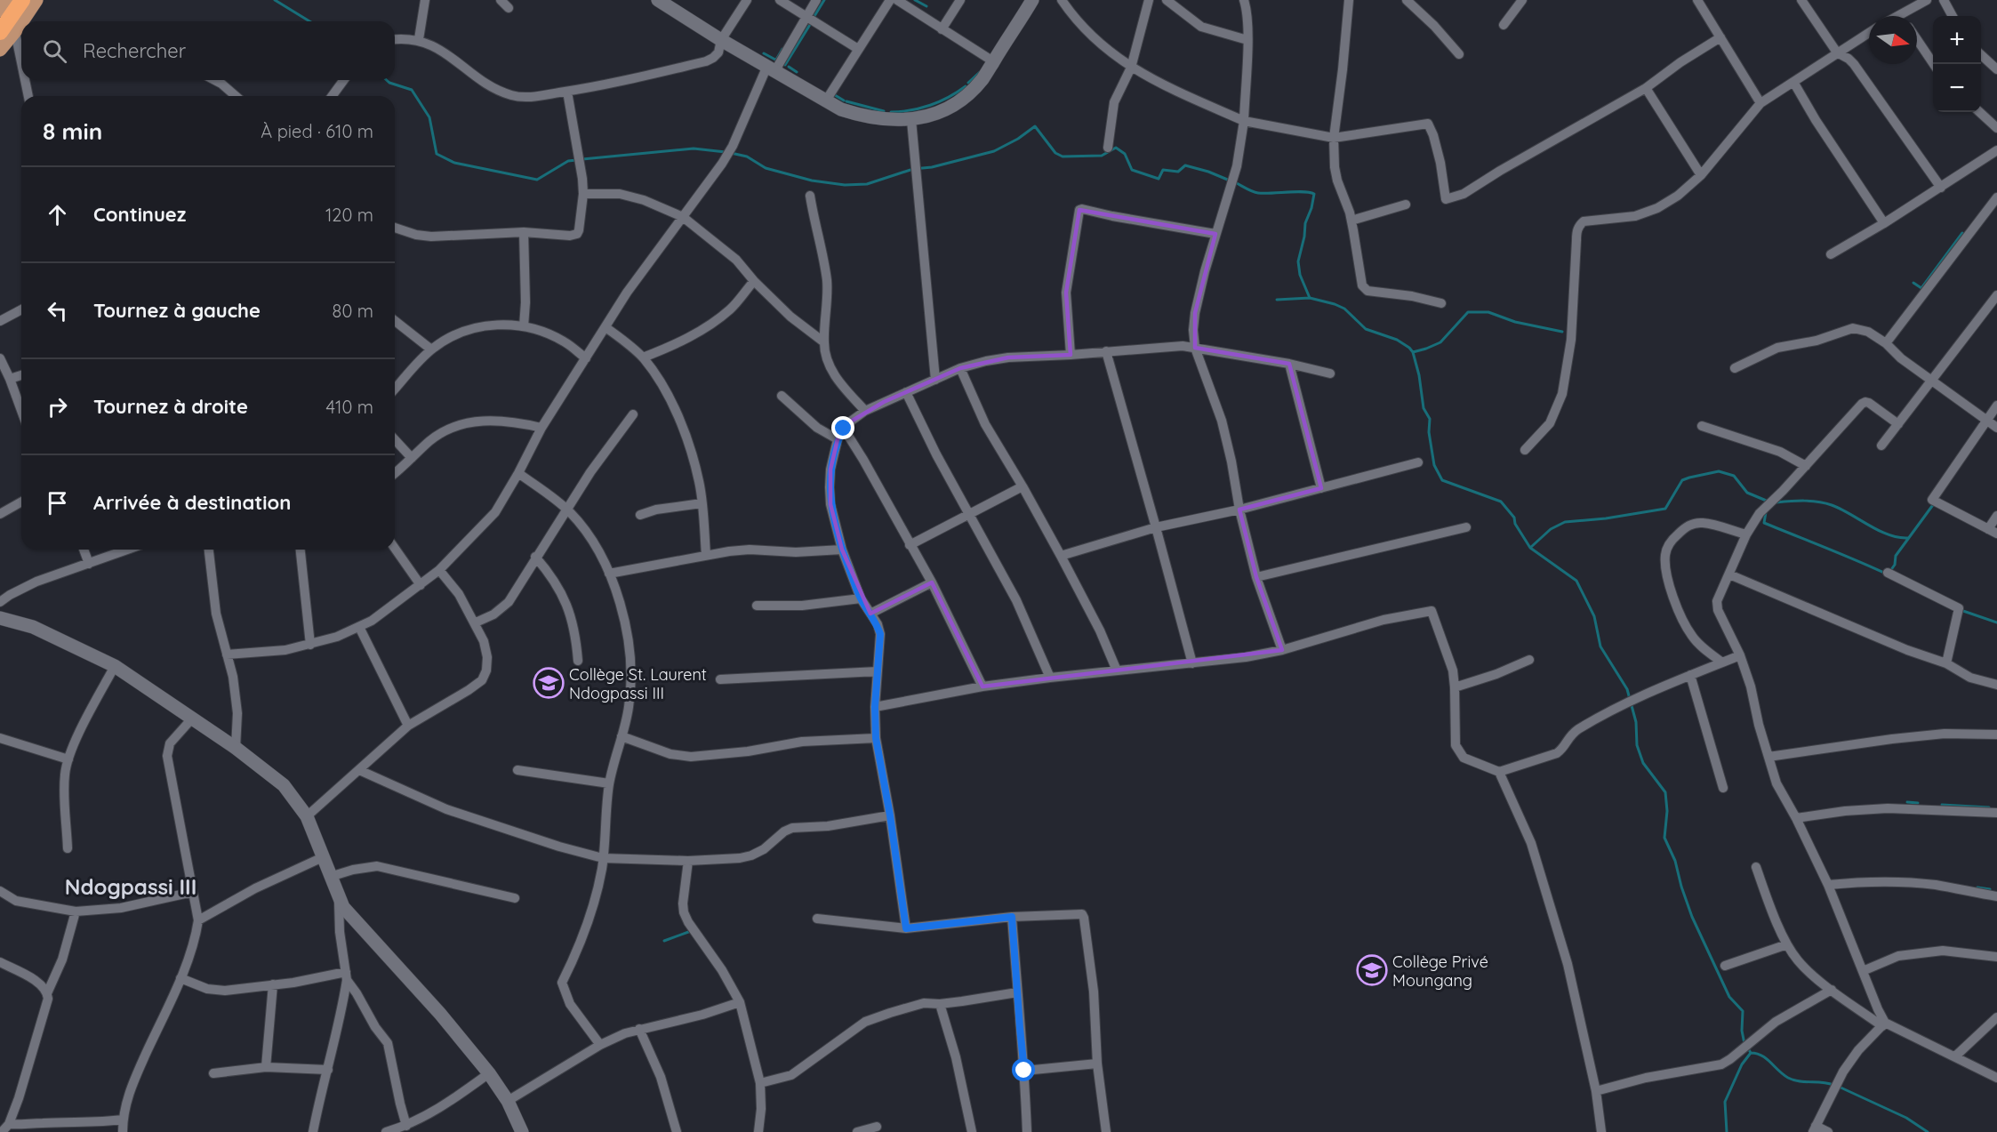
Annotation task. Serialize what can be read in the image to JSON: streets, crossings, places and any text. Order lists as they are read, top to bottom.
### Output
{
  "districts": ["Ndogpassi III"],
  "places": {
    "school or university": ["Collège St. Laurent Ndogpassi III", "Collège Privé Moungang"]
  },
  "north": "right",
  "page": {
    "map_buttons": ["+", "−"],
    "search": "Rechercher",
    "heading": ["8 min", "À pied · 610 m"],
    "list": [
      ["Continuez", "120 m"],
      ["Tournez à gauche", "80 m"],
      ["Tournez à droite", "410 m"],
      "Arrivée à destination"
    ]
  }
}
